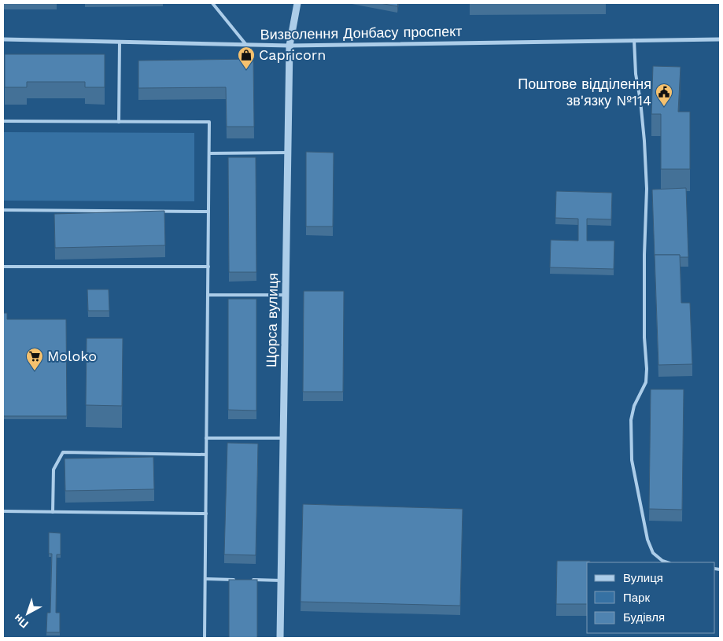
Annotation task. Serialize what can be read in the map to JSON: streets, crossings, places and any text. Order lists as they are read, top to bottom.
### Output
{
  "streets": {
    "street": ["Визволення Донбасу проспект", "Щорса вулиця"]
  },
  "crossings": [
    ["Визволення Донбасу проспект", "Щорса вулиця"]
  ],
  "places": {
    "shop": ["Capricorn"],
    "public building": ["Поштове відділення зв'язку №114"],
    "supermarket": ["Moloko"]
  },
  "legend": ["Вулиця", "Парк", "Будівля"],
  "north": "bottom left"
}
